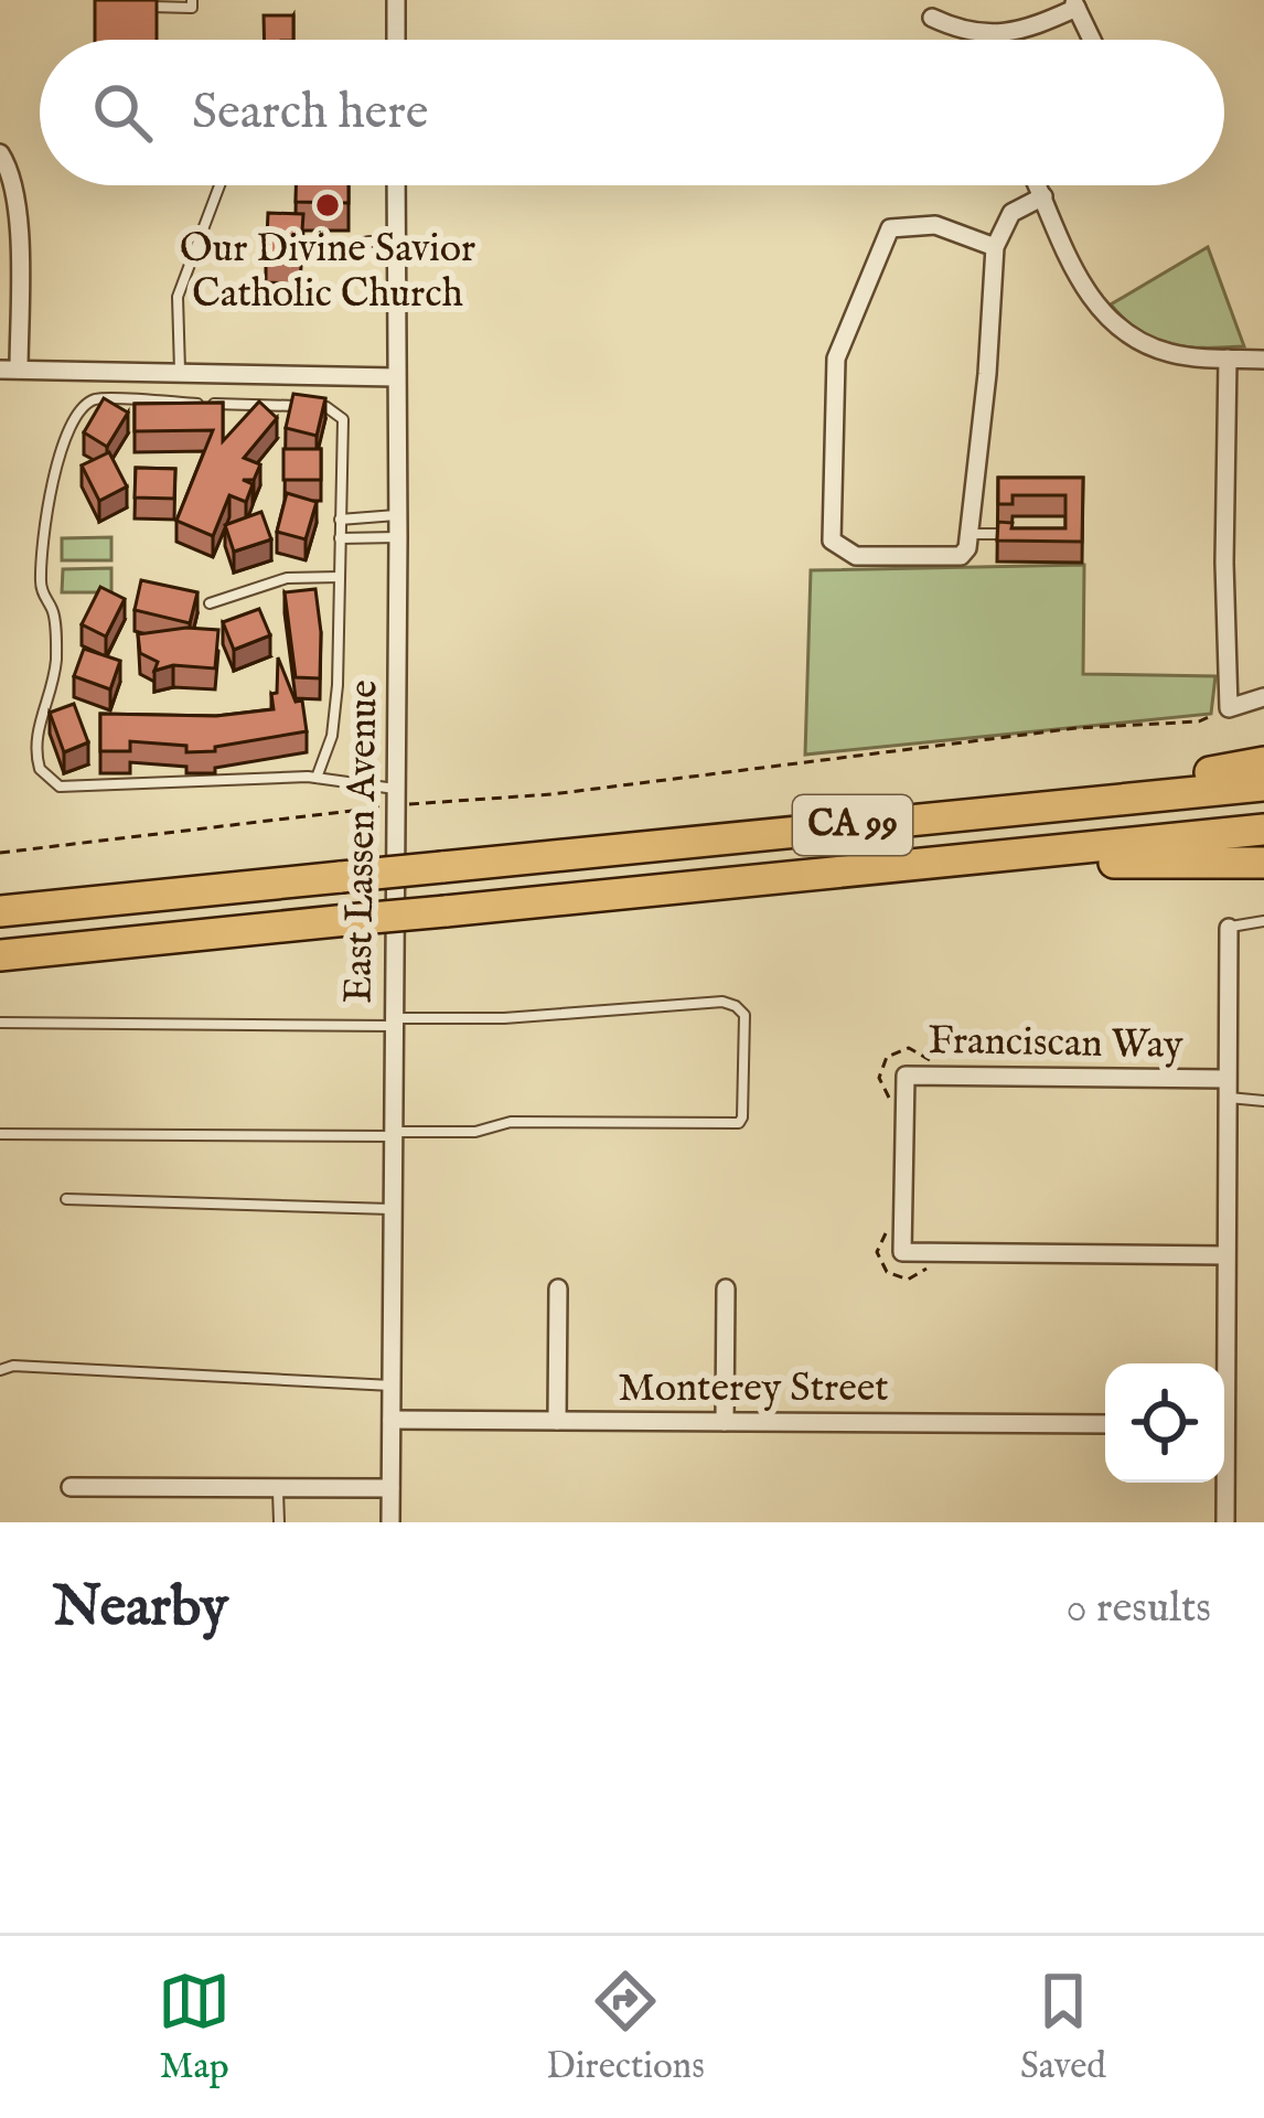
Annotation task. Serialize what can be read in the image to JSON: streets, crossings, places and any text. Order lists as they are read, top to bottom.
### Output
{
  "streets": {
    "highway": ["CA 99"],
    "street": ["East Lassen Avenue", "Franciscan Way", "Monterey Street"]
  },
  "crossings": [
    ["East Lassen Avenue", "Monterey Street"]
  ],
  "places": ["Our Divine Savior Catholic Church"],
  "page": {
    "search": "Search here",
    "heading": ["Nearby", "0 results"],
    "nav": ["Map", "Directions", "Saved"]
  }
}
